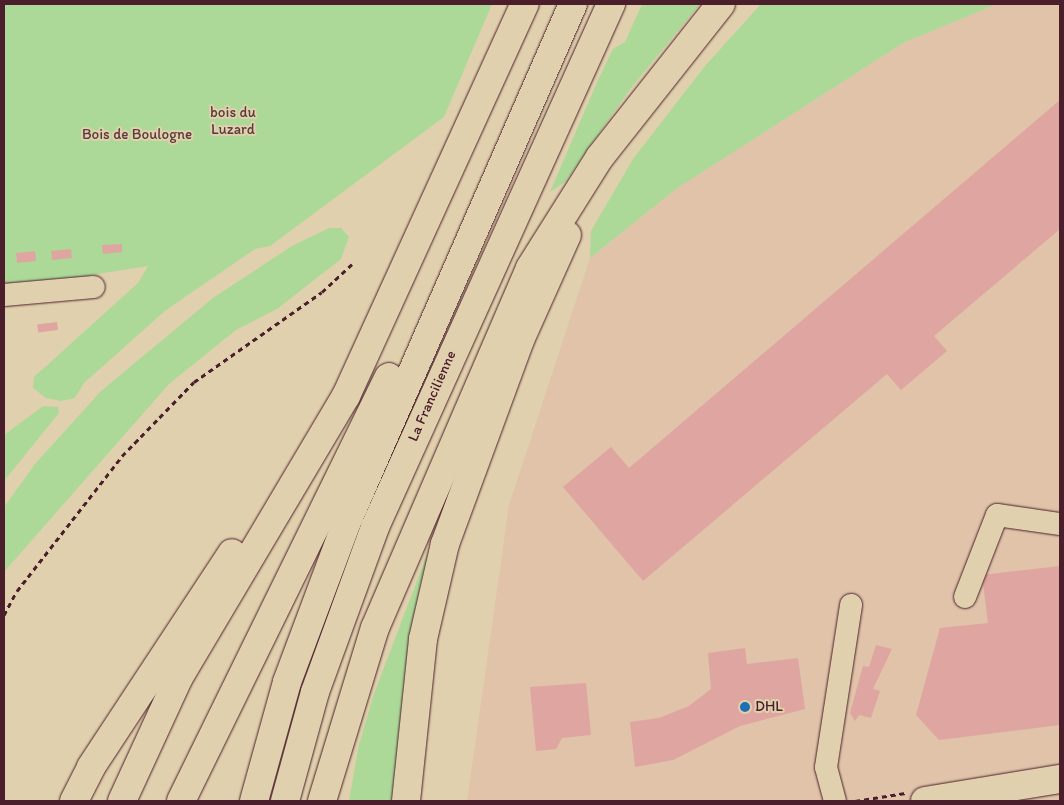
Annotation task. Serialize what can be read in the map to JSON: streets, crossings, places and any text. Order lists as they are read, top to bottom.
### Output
{
  "streets": {
    "main road": ["La Francilienne"]
  },
  "parks": ["bois du Luzard", "Bois de Boulogne"],
  "places": ["DHL"]
}
